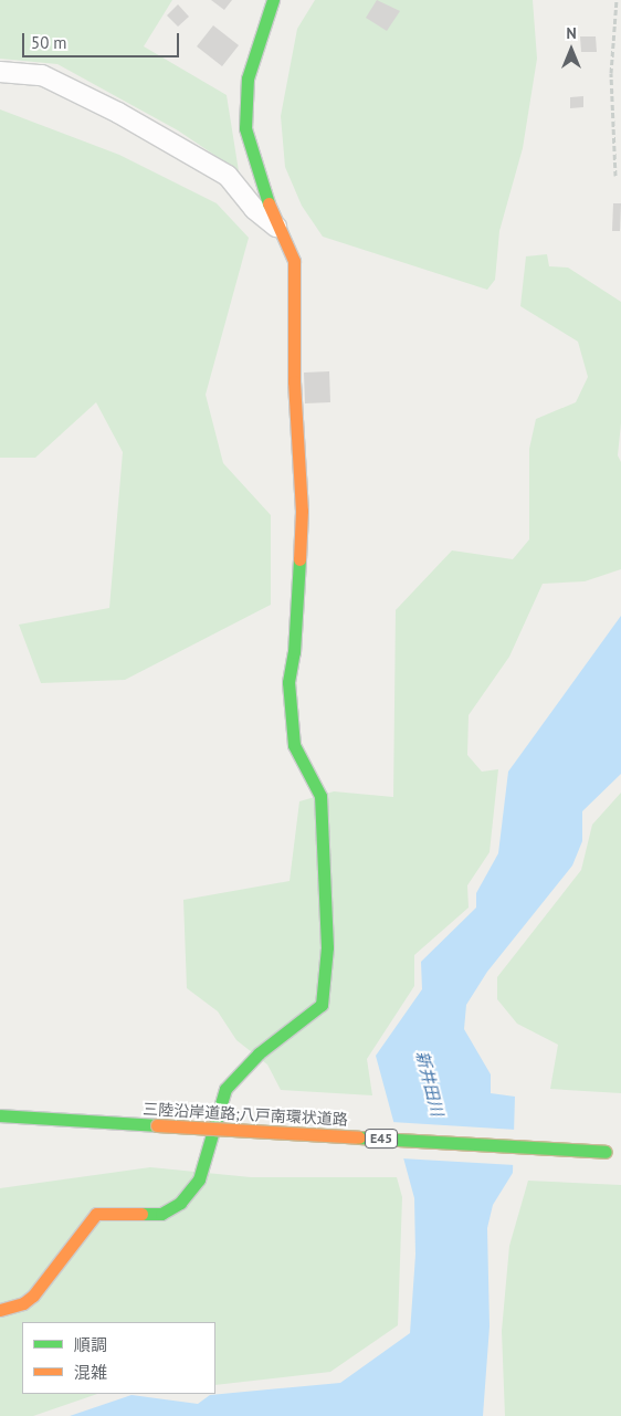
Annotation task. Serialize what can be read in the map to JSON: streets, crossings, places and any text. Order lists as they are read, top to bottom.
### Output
{
  "streets": {
    "main road": ["三陸沿岸道路;八戸南環状道路", "E45"]
  },
  "water": ["新井田川"],
  "legend": ["順調", "混雑"],
  "scale_bar": "50 m",
  "north": "top"
}
